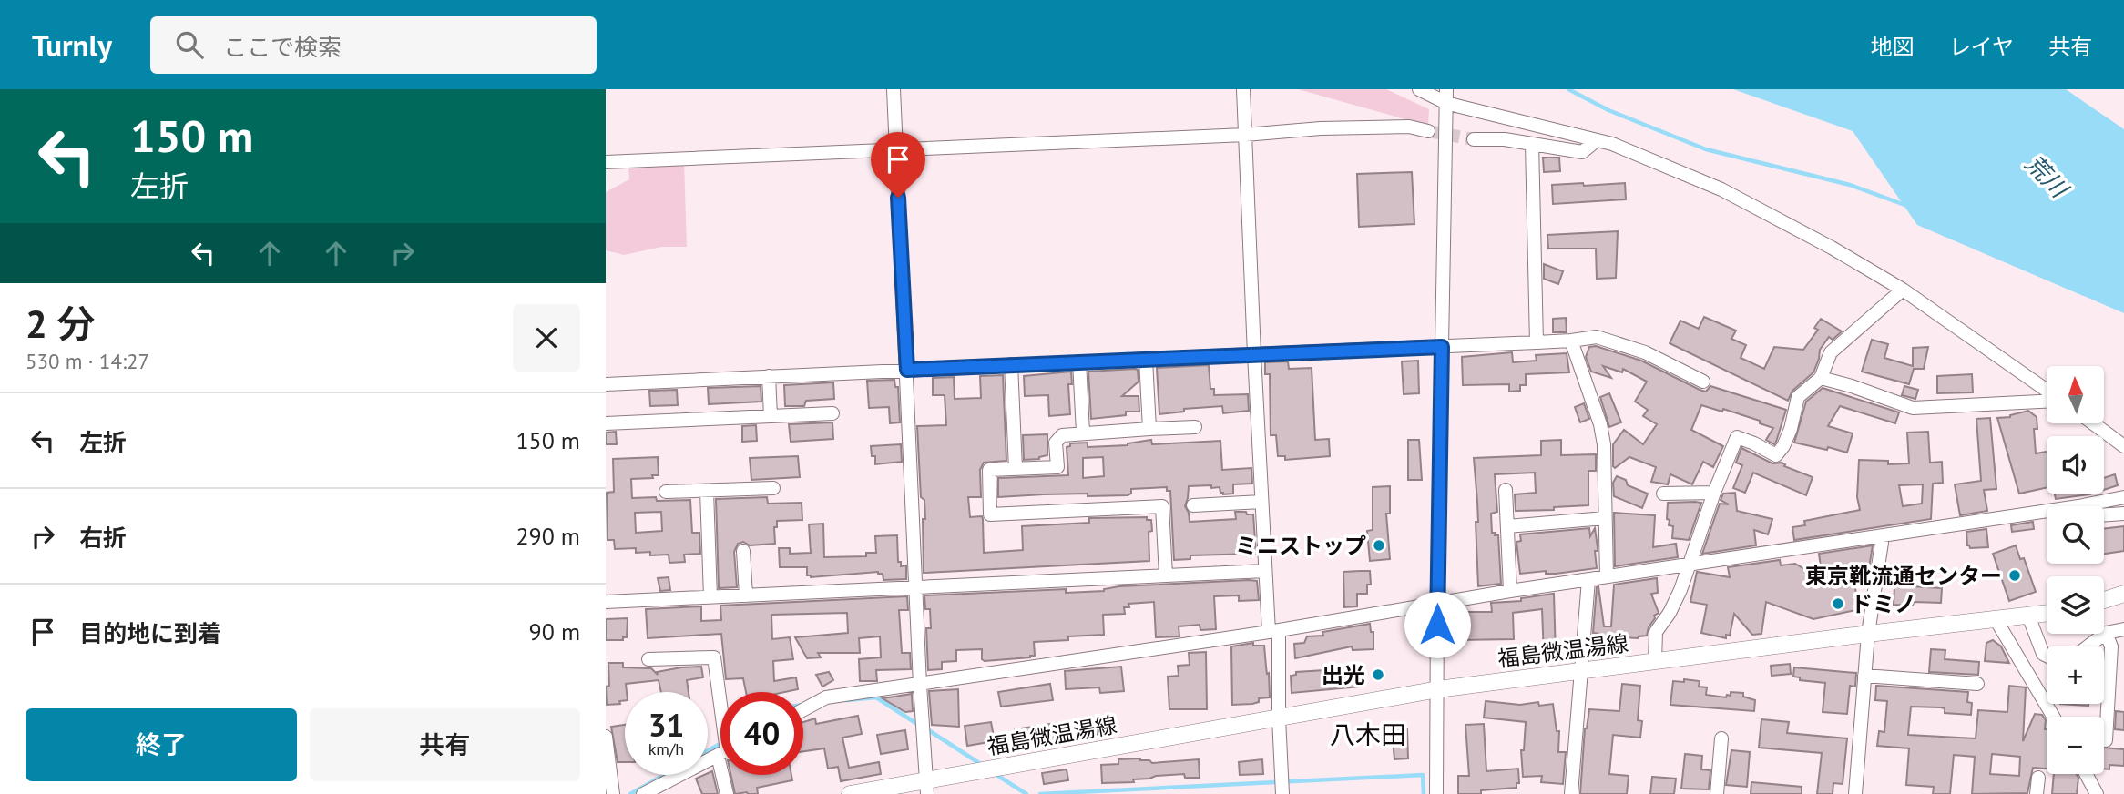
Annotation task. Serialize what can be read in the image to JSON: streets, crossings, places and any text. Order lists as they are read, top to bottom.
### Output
{
  "streets": {
    "main road": ["福島微温湯線"]
  },
  "districts": ["八木田"],
  "water": ["荒川"],
  "places": [
    "ミニストップ",
    "東京靴流通センター",
    "ドミノ",
    "出光"
  ],
  "north": "top",
  "page": {
    "header": "Turnly",
    "search": "ここで検索",
    "nav": ["地図", "レイヤ", "共有"],
    "turn": ["150 m", "左折"],
    "heading": ["2 分", "530 m · 14:27"],
    "map_buttons": ["+", "−"],
    "list": [
      {
        "name": "左折",
        "value": "150 m"
      },
      {
        "name": "右折",
        "value": "290 m"
      },
      {
        "name": "目的地に到着",
        "value": "90 m"
      }
    ],
    "speed": "31 km/h",
    "limit": "40",
    "buttons": ["終了", "共有"]
  }
}
